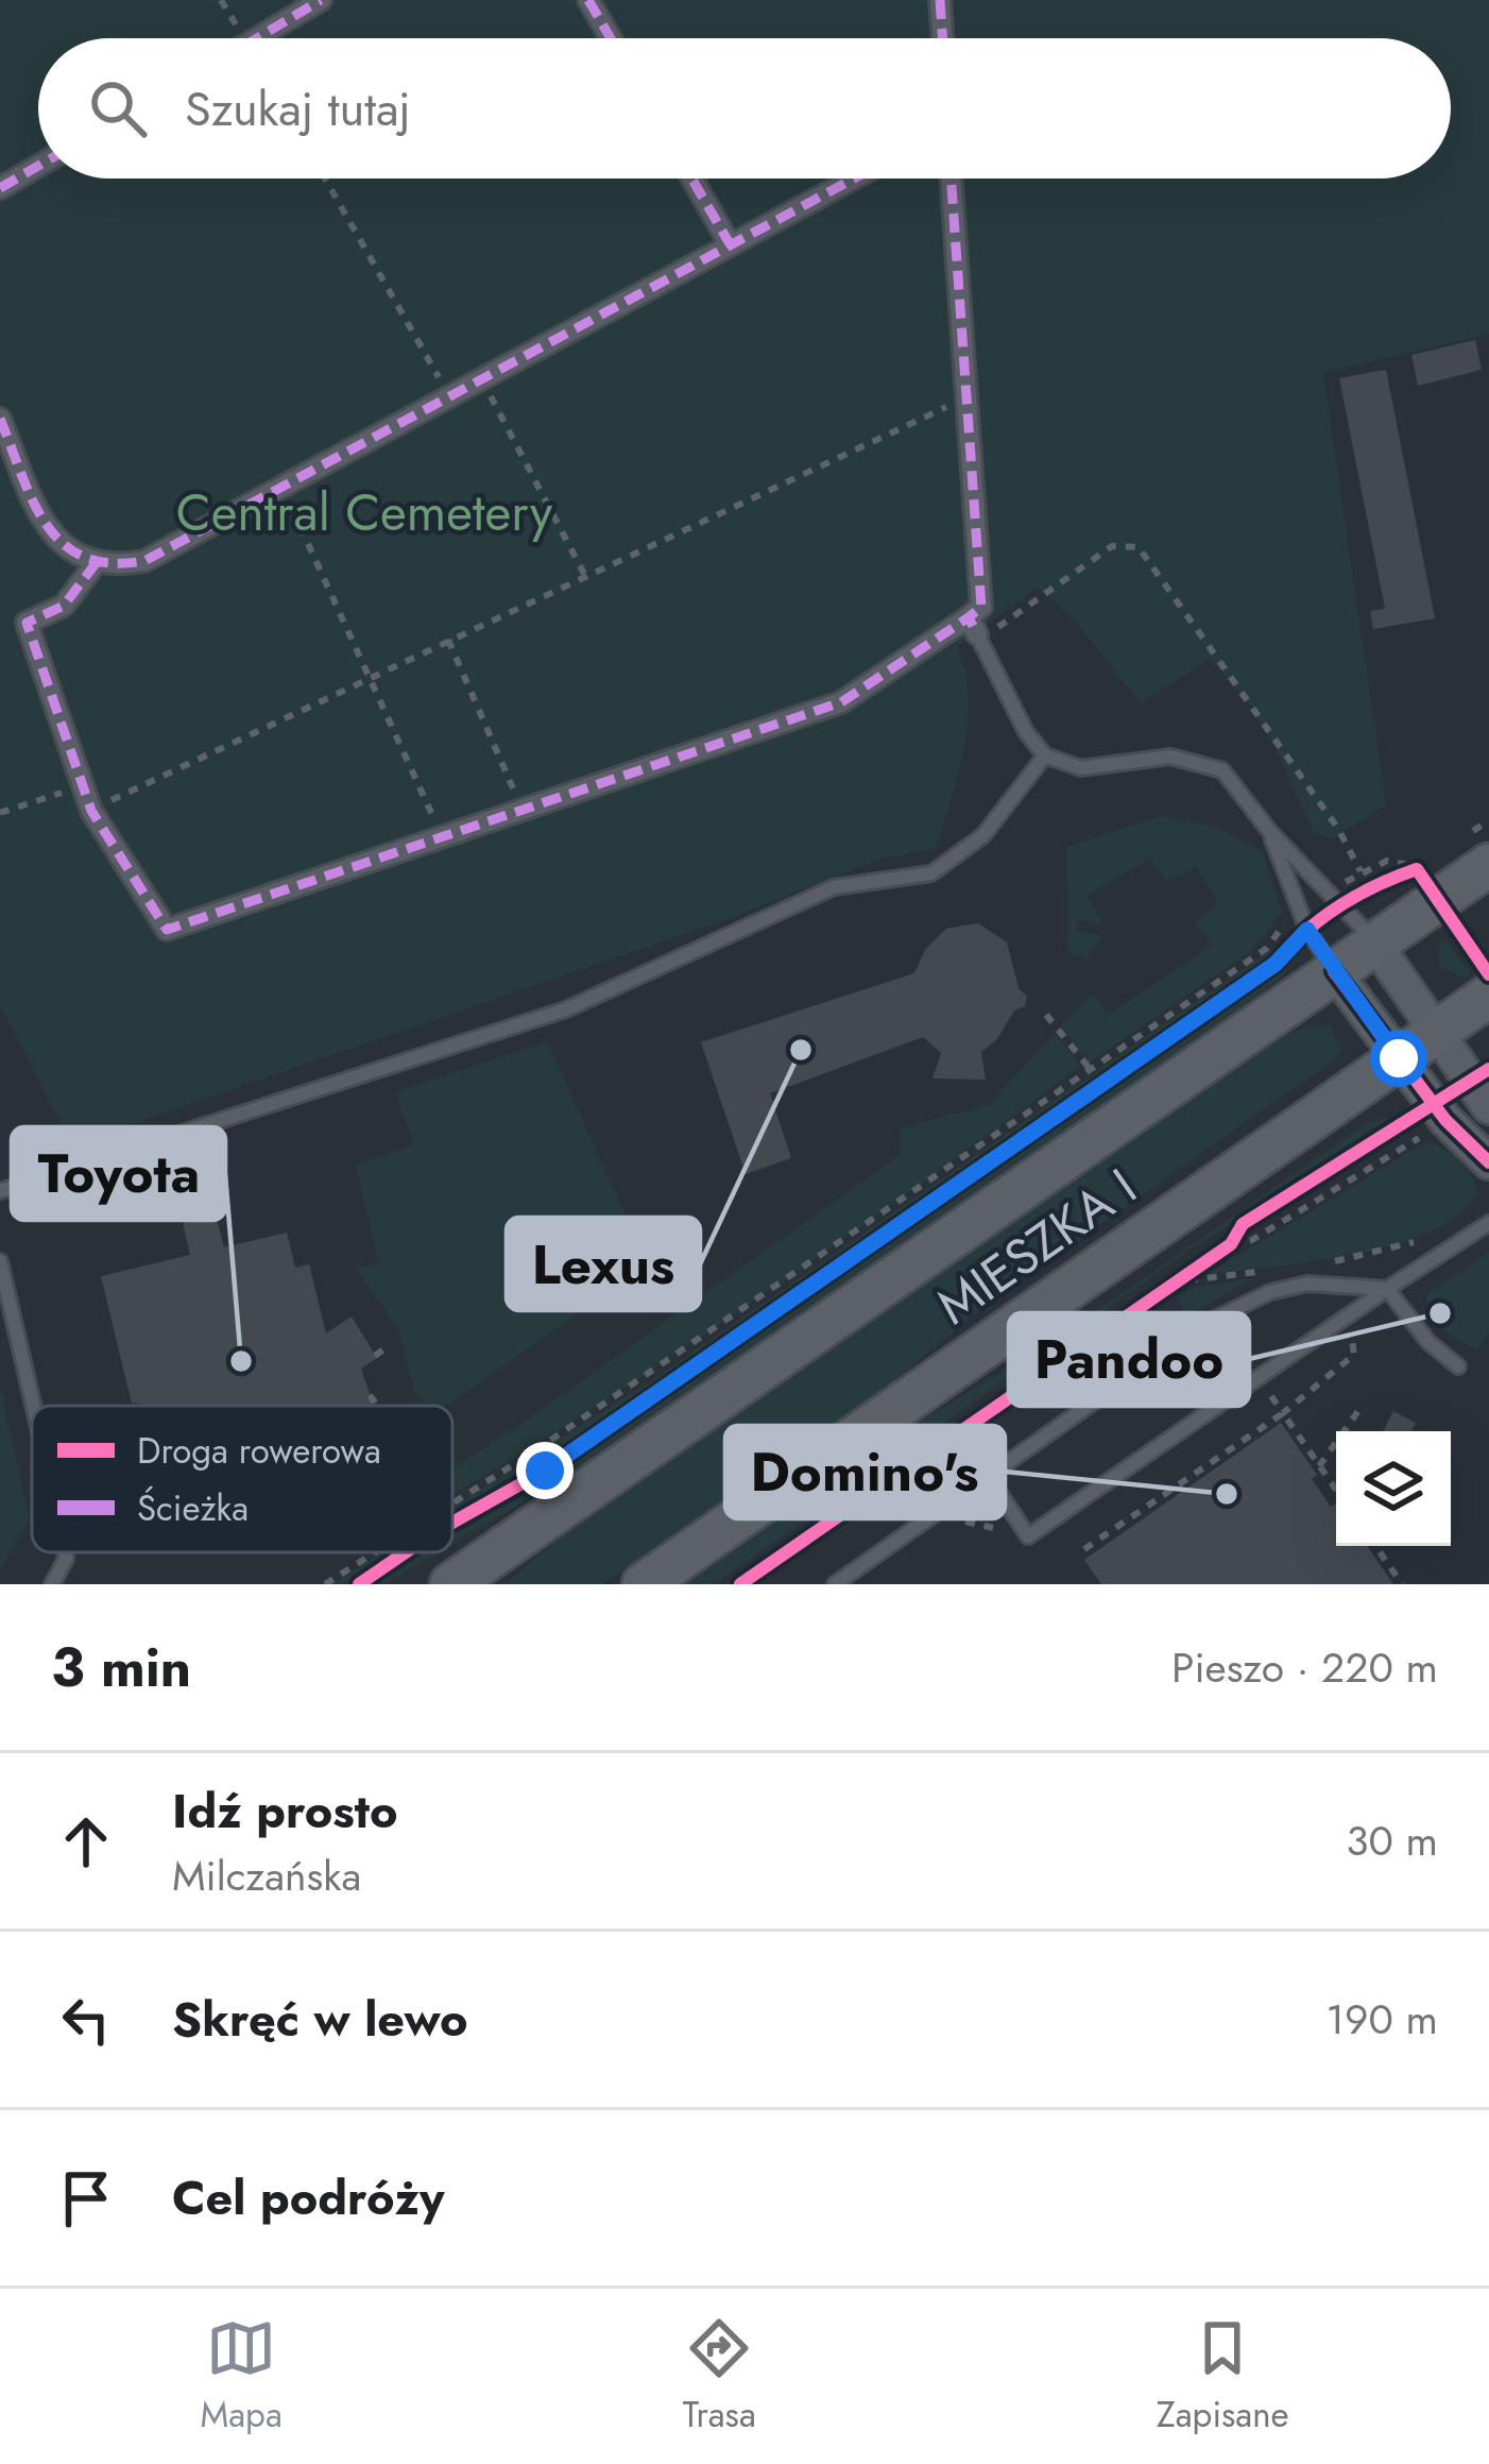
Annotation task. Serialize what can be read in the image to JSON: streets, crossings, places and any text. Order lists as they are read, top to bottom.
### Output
{
  "streets": {
    "main road": ["MIESZKA I"]
  },
  "parks": ["Central Cemetery"],
  "places": [
    "Lexus",
    "Pandoo",
    "Toyota",
    "Domino's"
  ],
  "legend": ["Droga rowerowa", "Ścieżka"],
  "page": {
    "search": "Szukaj tutaj",
    "heading": ["3 min", "Pieszo · 220 m"],
    "list": [
      ["Idź prosto", "Milczańska", "30 m"],
      ["Skręć w lewo", "190 m"],
      "Cel podróży"
    ],
    "nav": ["Mapa", "Trasa", "Zapisane"]
  }
}
